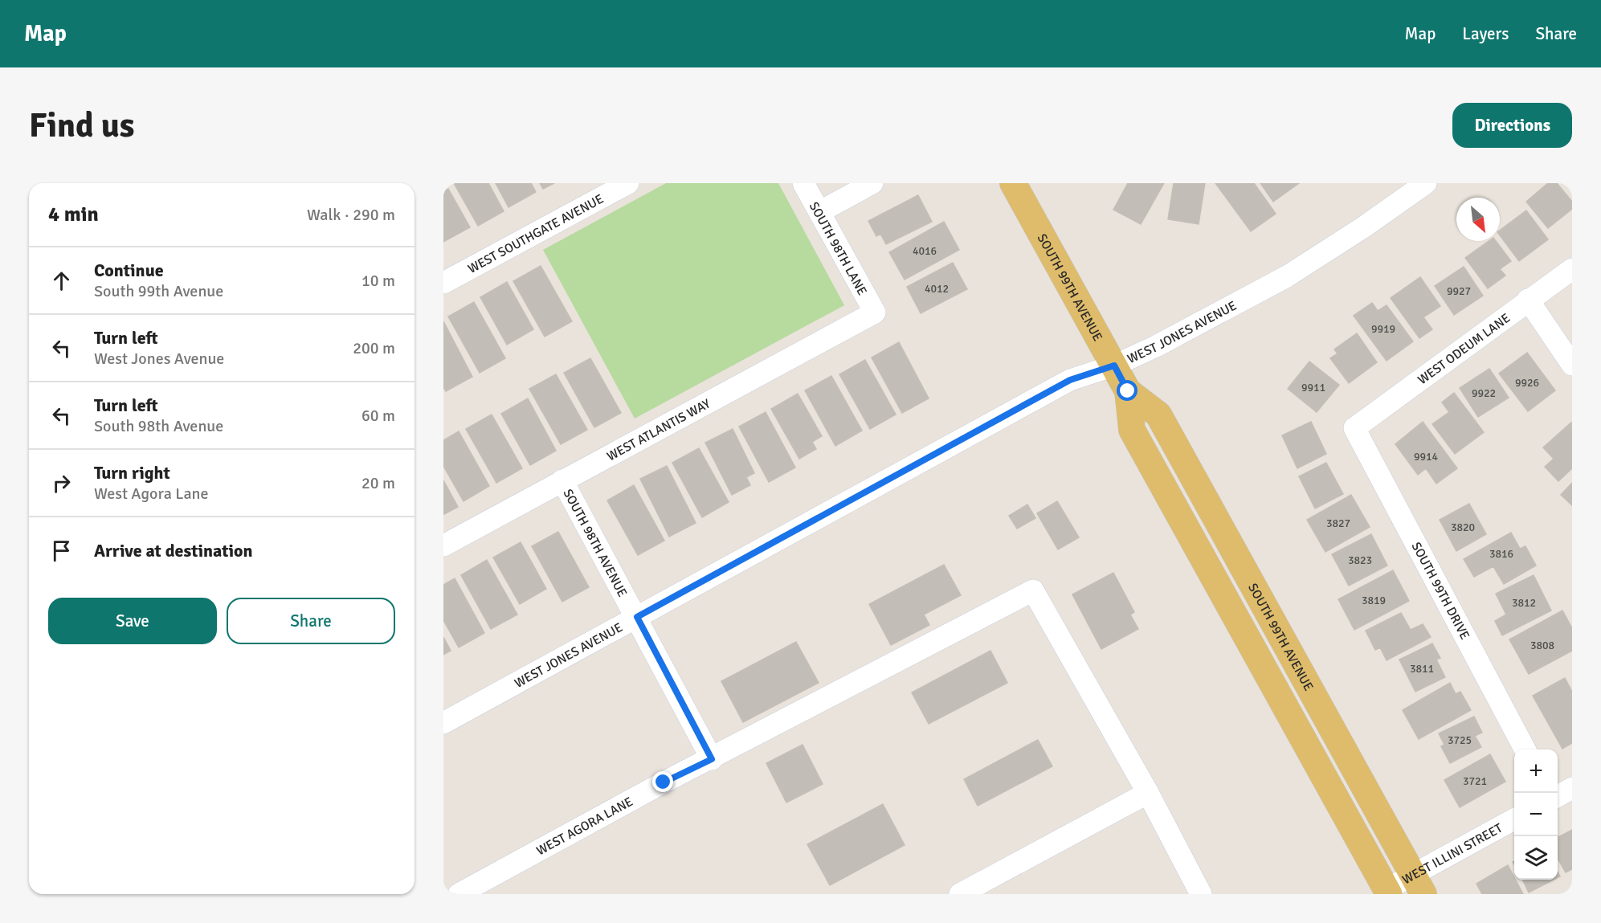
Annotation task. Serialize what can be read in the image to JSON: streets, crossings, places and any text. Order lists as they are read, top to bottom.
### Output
{
  "streets": {
    "main road": ["SOUTH 99TH AVENUE"],
    "street": [
      "WEST SOUTHGATE AVENUE",
      "SOUTH 98TH LANE",
      "WEST JONES AVENUE",
      "WEST ODEUM LANE",
      "WEST ATLANTIS WAY",
      "SOUTH 98TH AVENUE",
      "SOUTH 99TH DRIVE",
      "WEST AGORA LANE",
      "WEST ILLINI STREET"
    ]
  },
  "crossings": [
    ["SOUTH 98TH LANE", "WEST ATLANTIS WAY"],
    ["SOUTH 99TH AVENUE", "WEST JONES AVENUE"],
    ["SOUTH 99TH AVENUE", "WEST ILLINI STREET"],
    ["WEST JONES AVENUE", "SOUTH 98TH AVENUE"],
    ["WEST ODEUM LANE", "SOUTH 99TH DRIVE"],
    ["WEST ATLANTIS WAY", "SOUTH 98TH AVENUE"],
    ["SOUTH 98TH AVENUE", "WEST AGORA LANE"]
  ],
  "house_numbers": [
    "4016",
    "4012",
    "9927",
    "9919",
    "9926",
    "9911",
    "9922",
    "9914",
    "3827",
    "3820",
    "3816",
    "3823",
    "3819",
    "3812",
    "3808",
    "3811",
    "3725",
    "3721"
  ],
  "north": "bottom right",
  "page": {
    "header": "Map",
    "nav": ["Map", "Layers", "Share"],
    "buttons": [
      "Directions",
      ["Save", "Share"]
    ],
    "title": "Find us",
    "heading": ["4 min", "Walk · 290 m"],
    "list": [
      ["Continue", "South 99th Avenue", "10 m"],
      ["Turn left", "West Jones Avenue", "200 m"],
      ["Turn left", "South 98th Avenue", "60 m"],
      ["Turn right", "West Agora Lane", "20 m"],
      "Arrive at destination"
    ],
    "map_buttons": ["+", "−"]
  }
}
